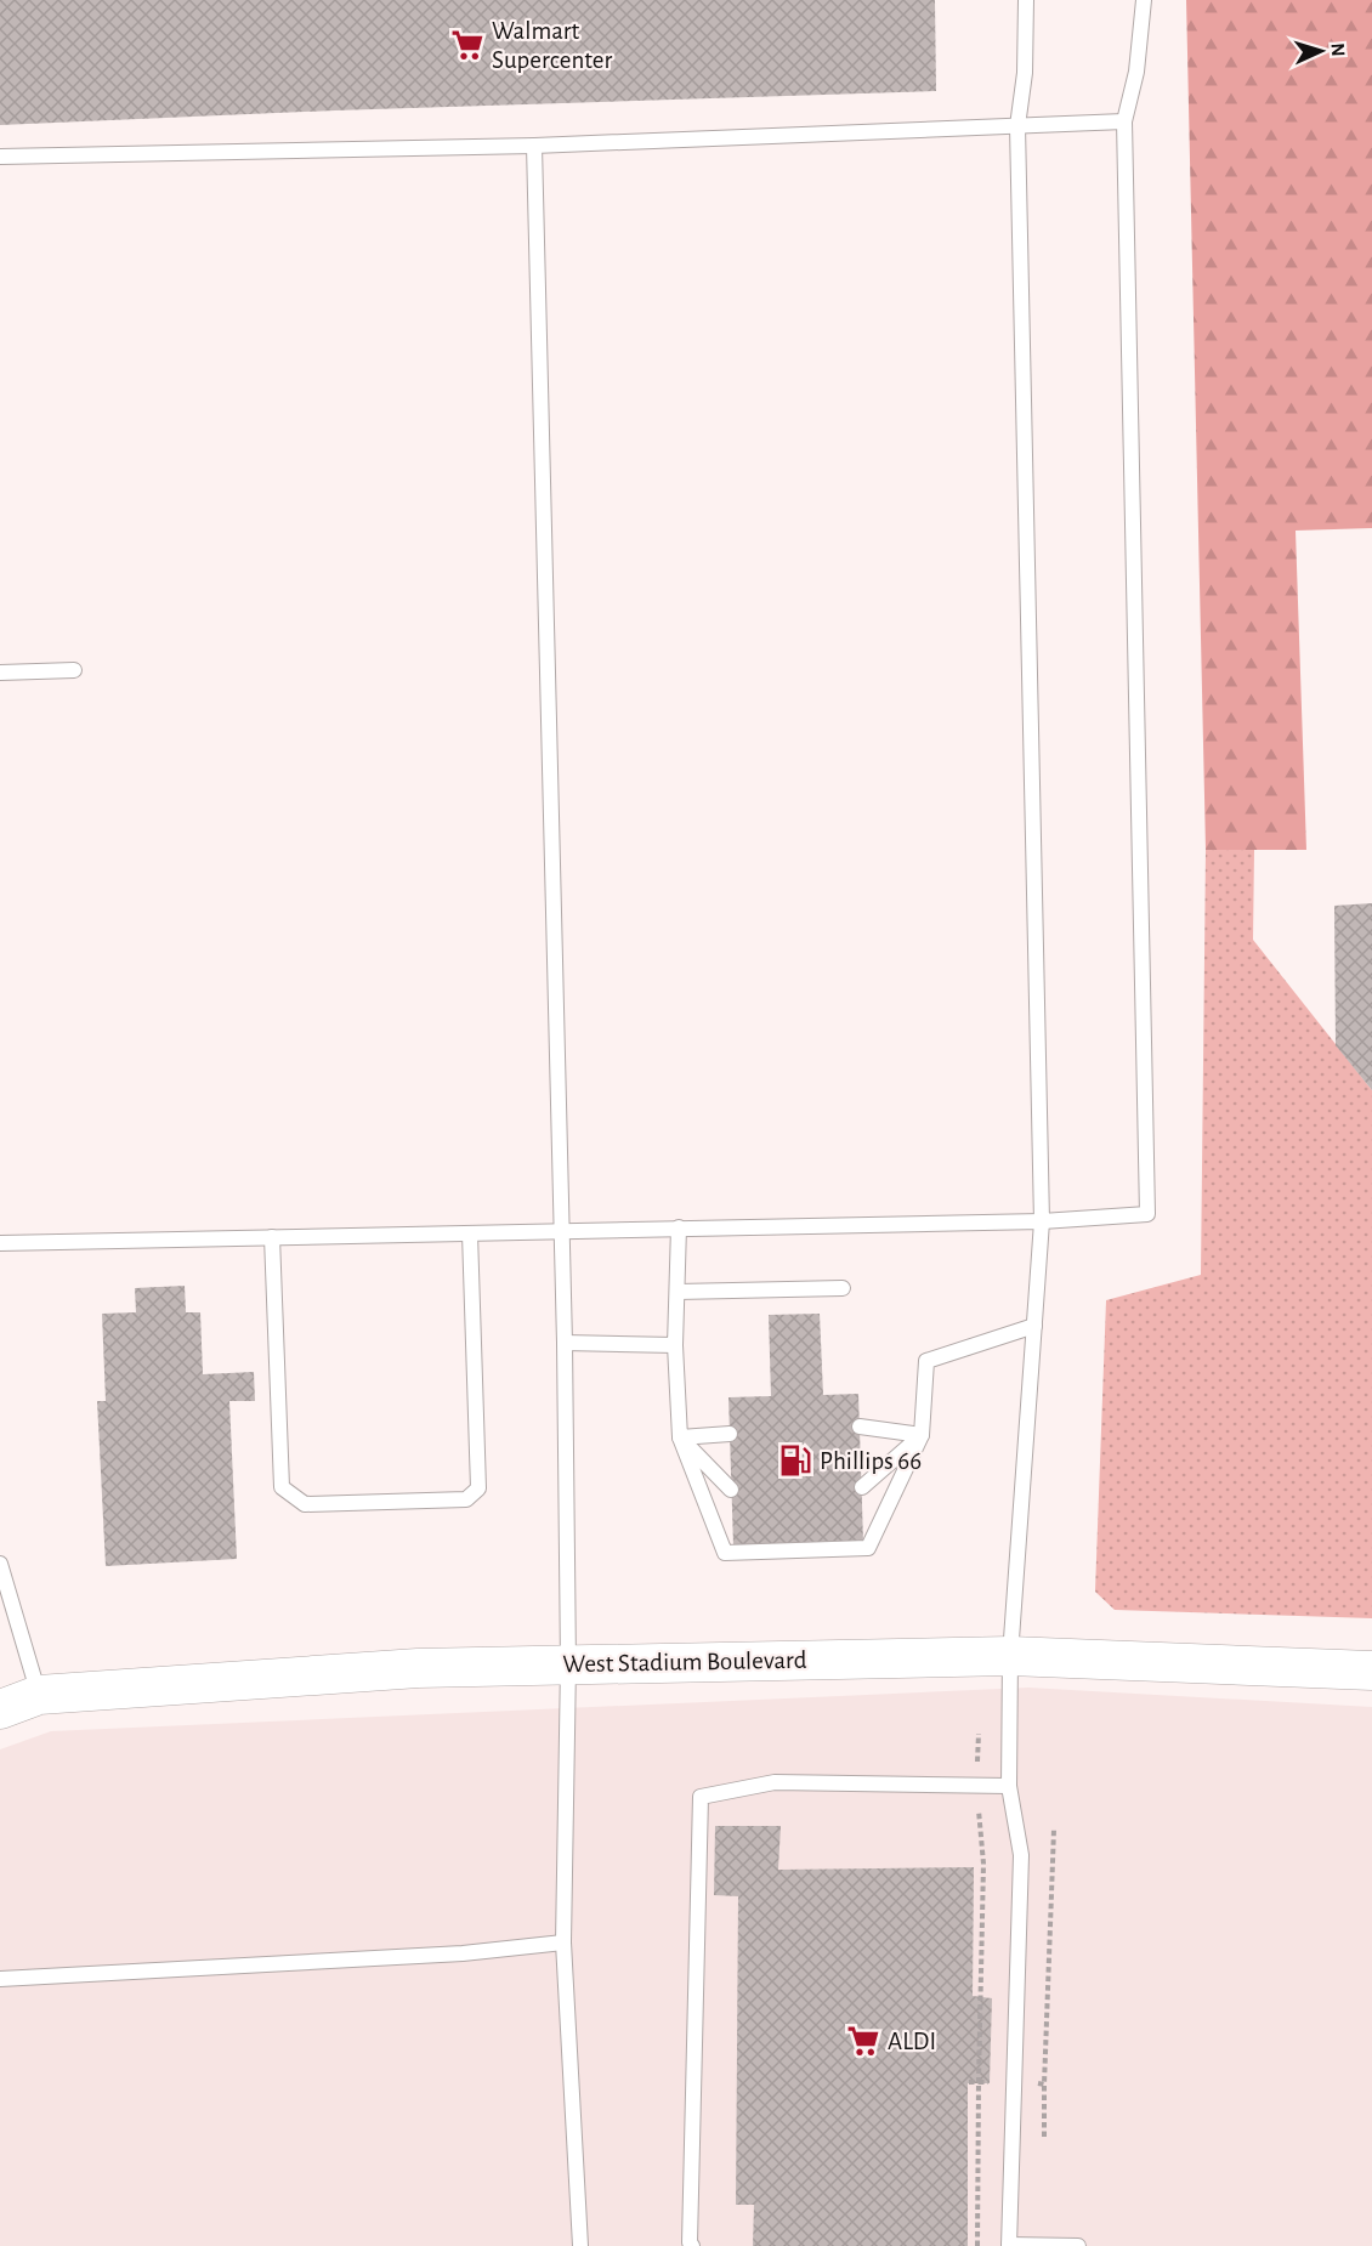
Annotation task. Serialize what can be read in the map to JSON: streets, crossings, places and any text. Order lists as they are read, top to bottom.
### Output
{
  "streets": {
    "main road": ["West Stadium Boulevard"]
  },
  "places": {
    "supermarket": ["Walmart Supercenter", "ALDI"],
    "fuel station": ["Phillips 66"]
  },
  "north": "right"
}
